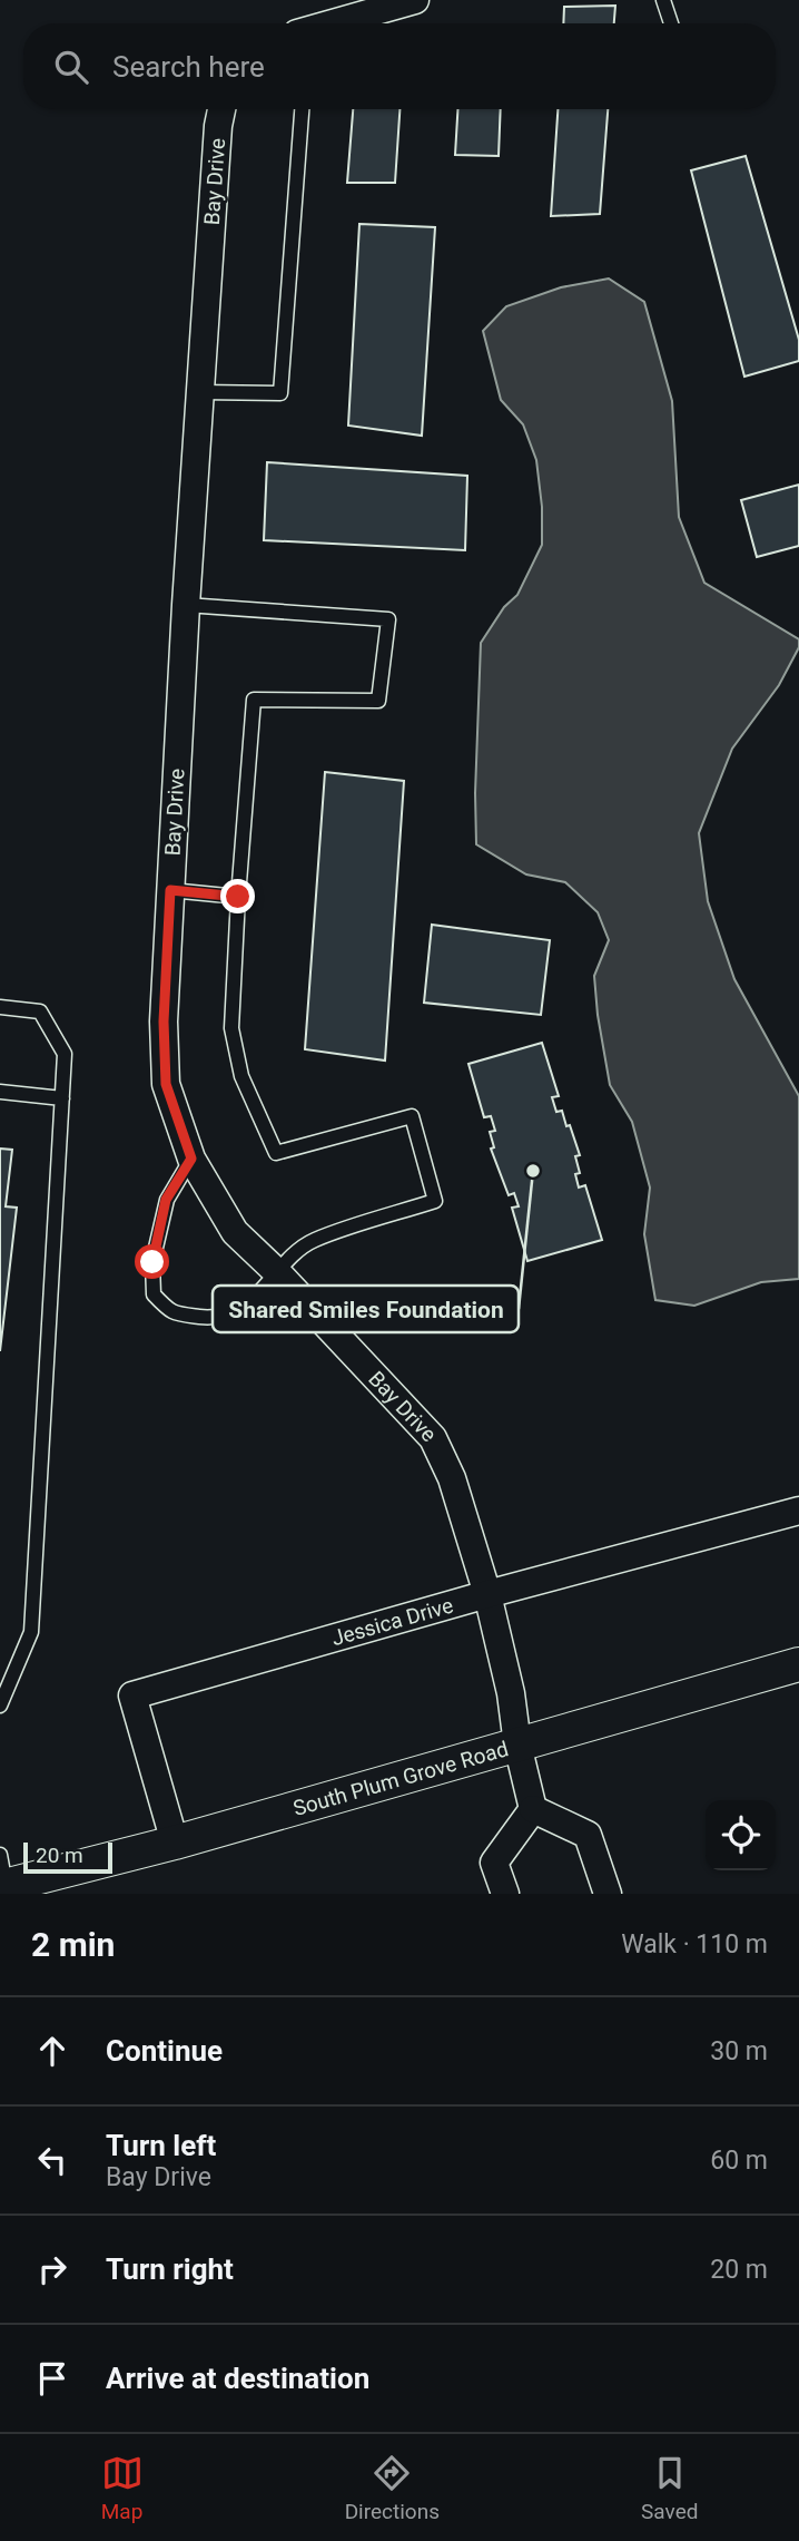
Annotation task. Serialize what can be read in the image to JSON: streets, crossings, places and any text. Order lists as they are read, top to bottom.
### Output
{
  "streets": {
    "street": ["Bay Drive", "Jessica Drive", "South Plum Grove Road"]
  },
  "crossings": [
    ["Bay Drive", "Jessica Drive"],
    ["Bay Drive", "South Plum Grove Road"],
    ["Jessica Drive", "South Plum Grove Road"]
  ],
  "places": ["Shared Smiles Foundation"],
  "scale_bar": "20 m",
  "page": {
    "search": "Search here",
    "scale": "20 m",
    "heading": ["2 min", "Walk · 110 m"],
    "list": [
      ["Continue", "30 m"],
      ["Turn left", "Bay Drive", "60 m"],
      ["Turn right", "20 m"],
      "Arrive at destination"
    ],
    "nav": ["Map", "Directions", "Saved"]
  }
}
